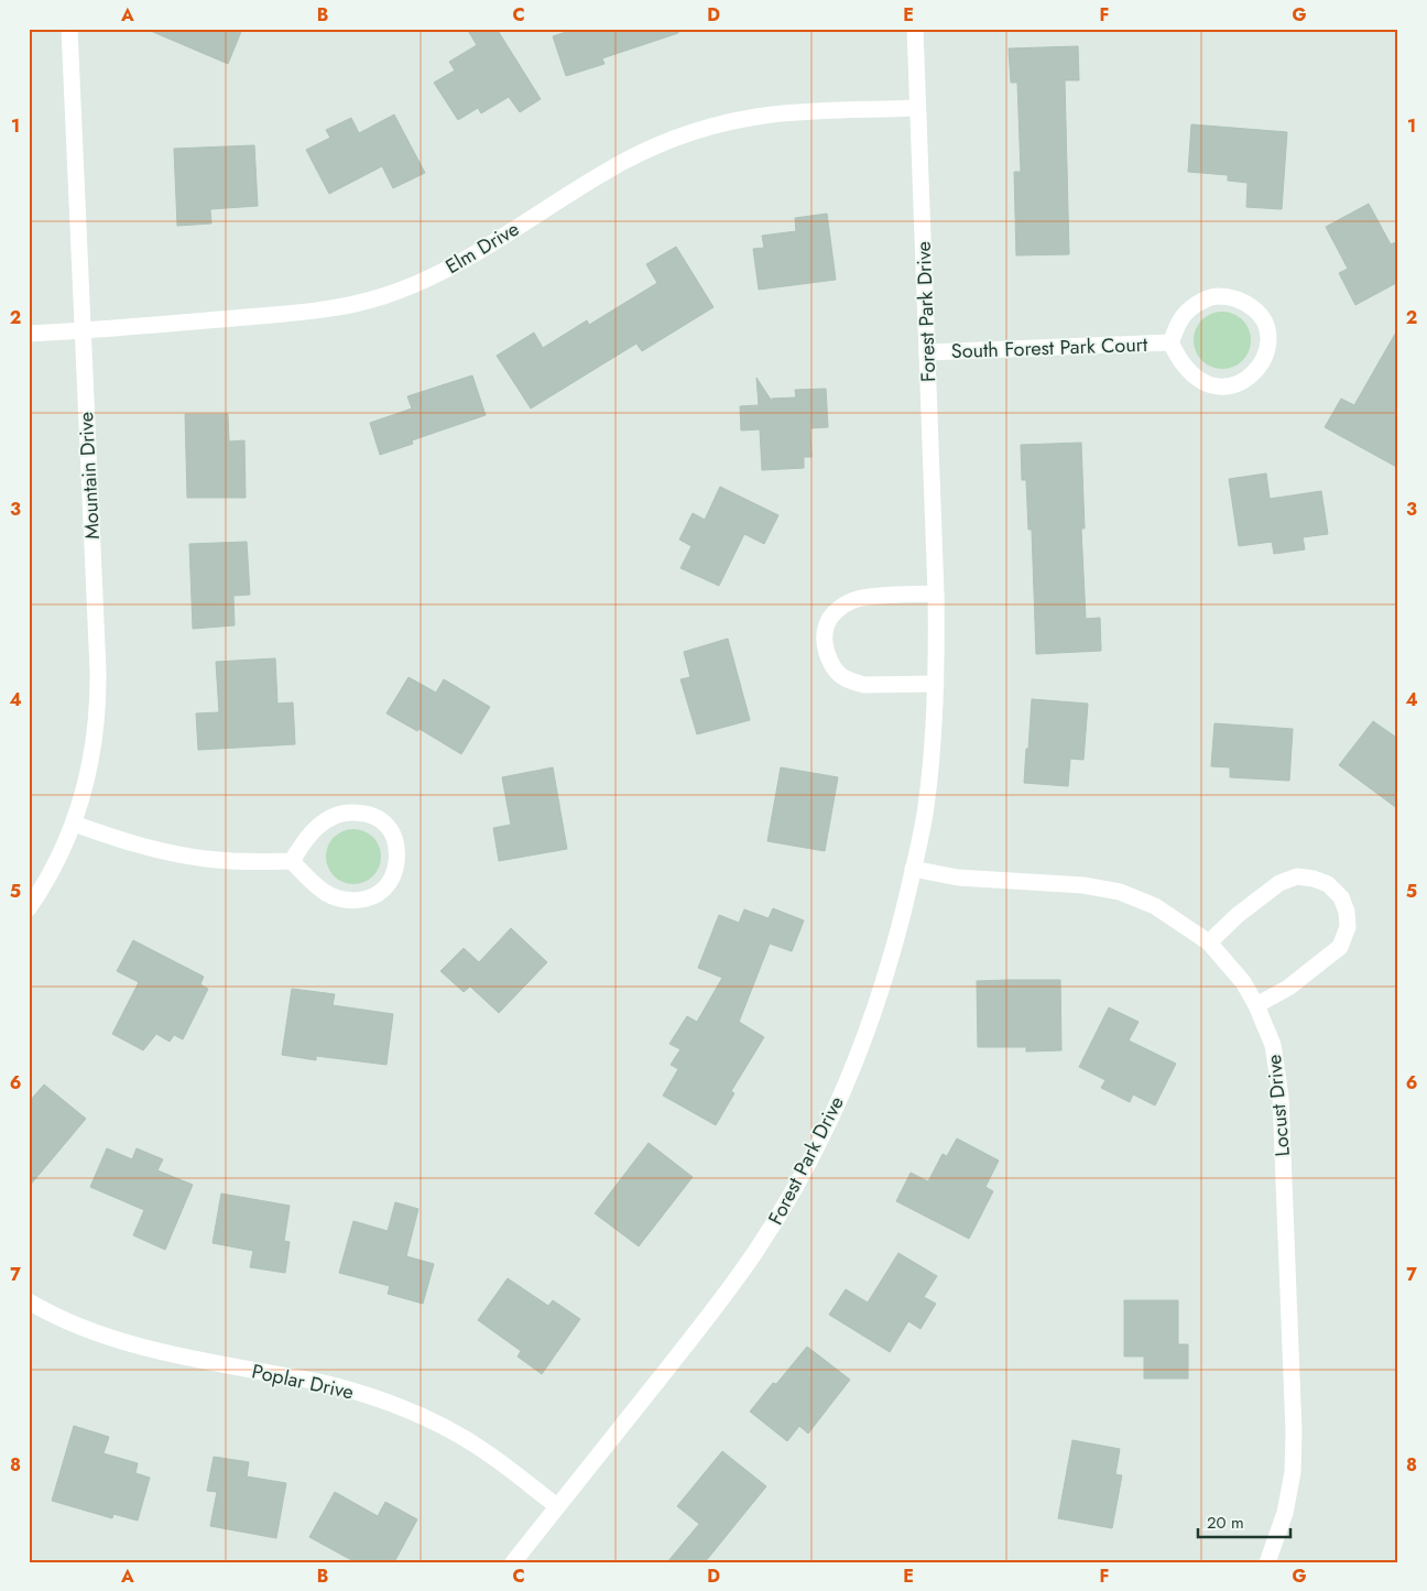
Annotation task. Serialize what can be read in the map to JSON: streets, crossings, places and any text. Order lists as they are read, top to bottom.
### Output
{
  "streets": {
    "street": [
      "Elm Drive",
      "Forest Park Drive",
      "South Forest Park Court",
      "Mountain Drive",
      "Locust Drive",
      "Poplar Drive"
    ]
  },
  "crossings": [
    ["Elm Drive", "Forest Park Drive"],
    ["Elm Drive", "Mountain Drive"],
    ["Forest Park Drive", "South Forest Park Court"],
    ["Forest Park Drive", "Locust Drive"],
    ["Forest Park Drive", "Poplar Drive"]
  ],
  "scale_bar": "20 m",
  "grid": {
    "columns": [
      "A",
      "B",
      "C",
      "D",
      "E",
      "F",
      "G"
    ],
    "rows": [
      "1",
      "2",
      "3",
      "4",
      "5",
      "6",
      "7",
      "8"
    ]
  }
}
